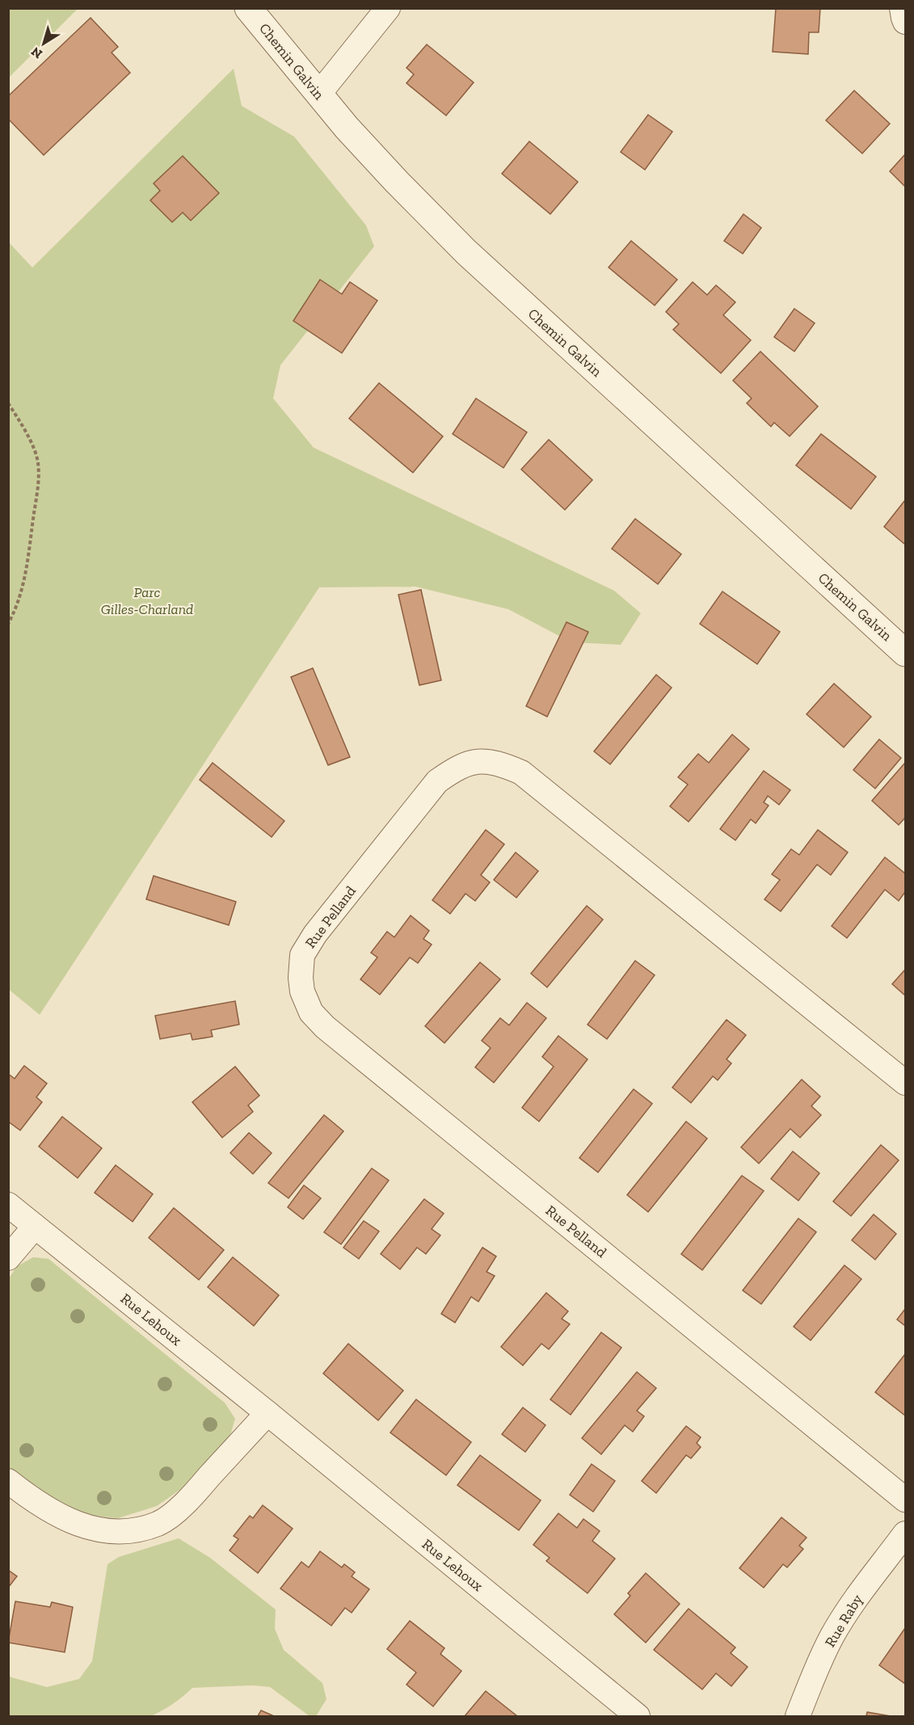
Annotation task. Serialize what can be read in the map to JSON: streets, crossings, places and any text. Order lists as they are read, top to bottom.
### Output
{
  "streets": {
    "street": [
      "Chemin Galvin",
      "Rue Pelland",
      "Rue Lehoux",
      "Rue Raby"
    ]
  },
  "parks": ["Parc Gilles-Charland"],
  "north": "bottom left"
}
